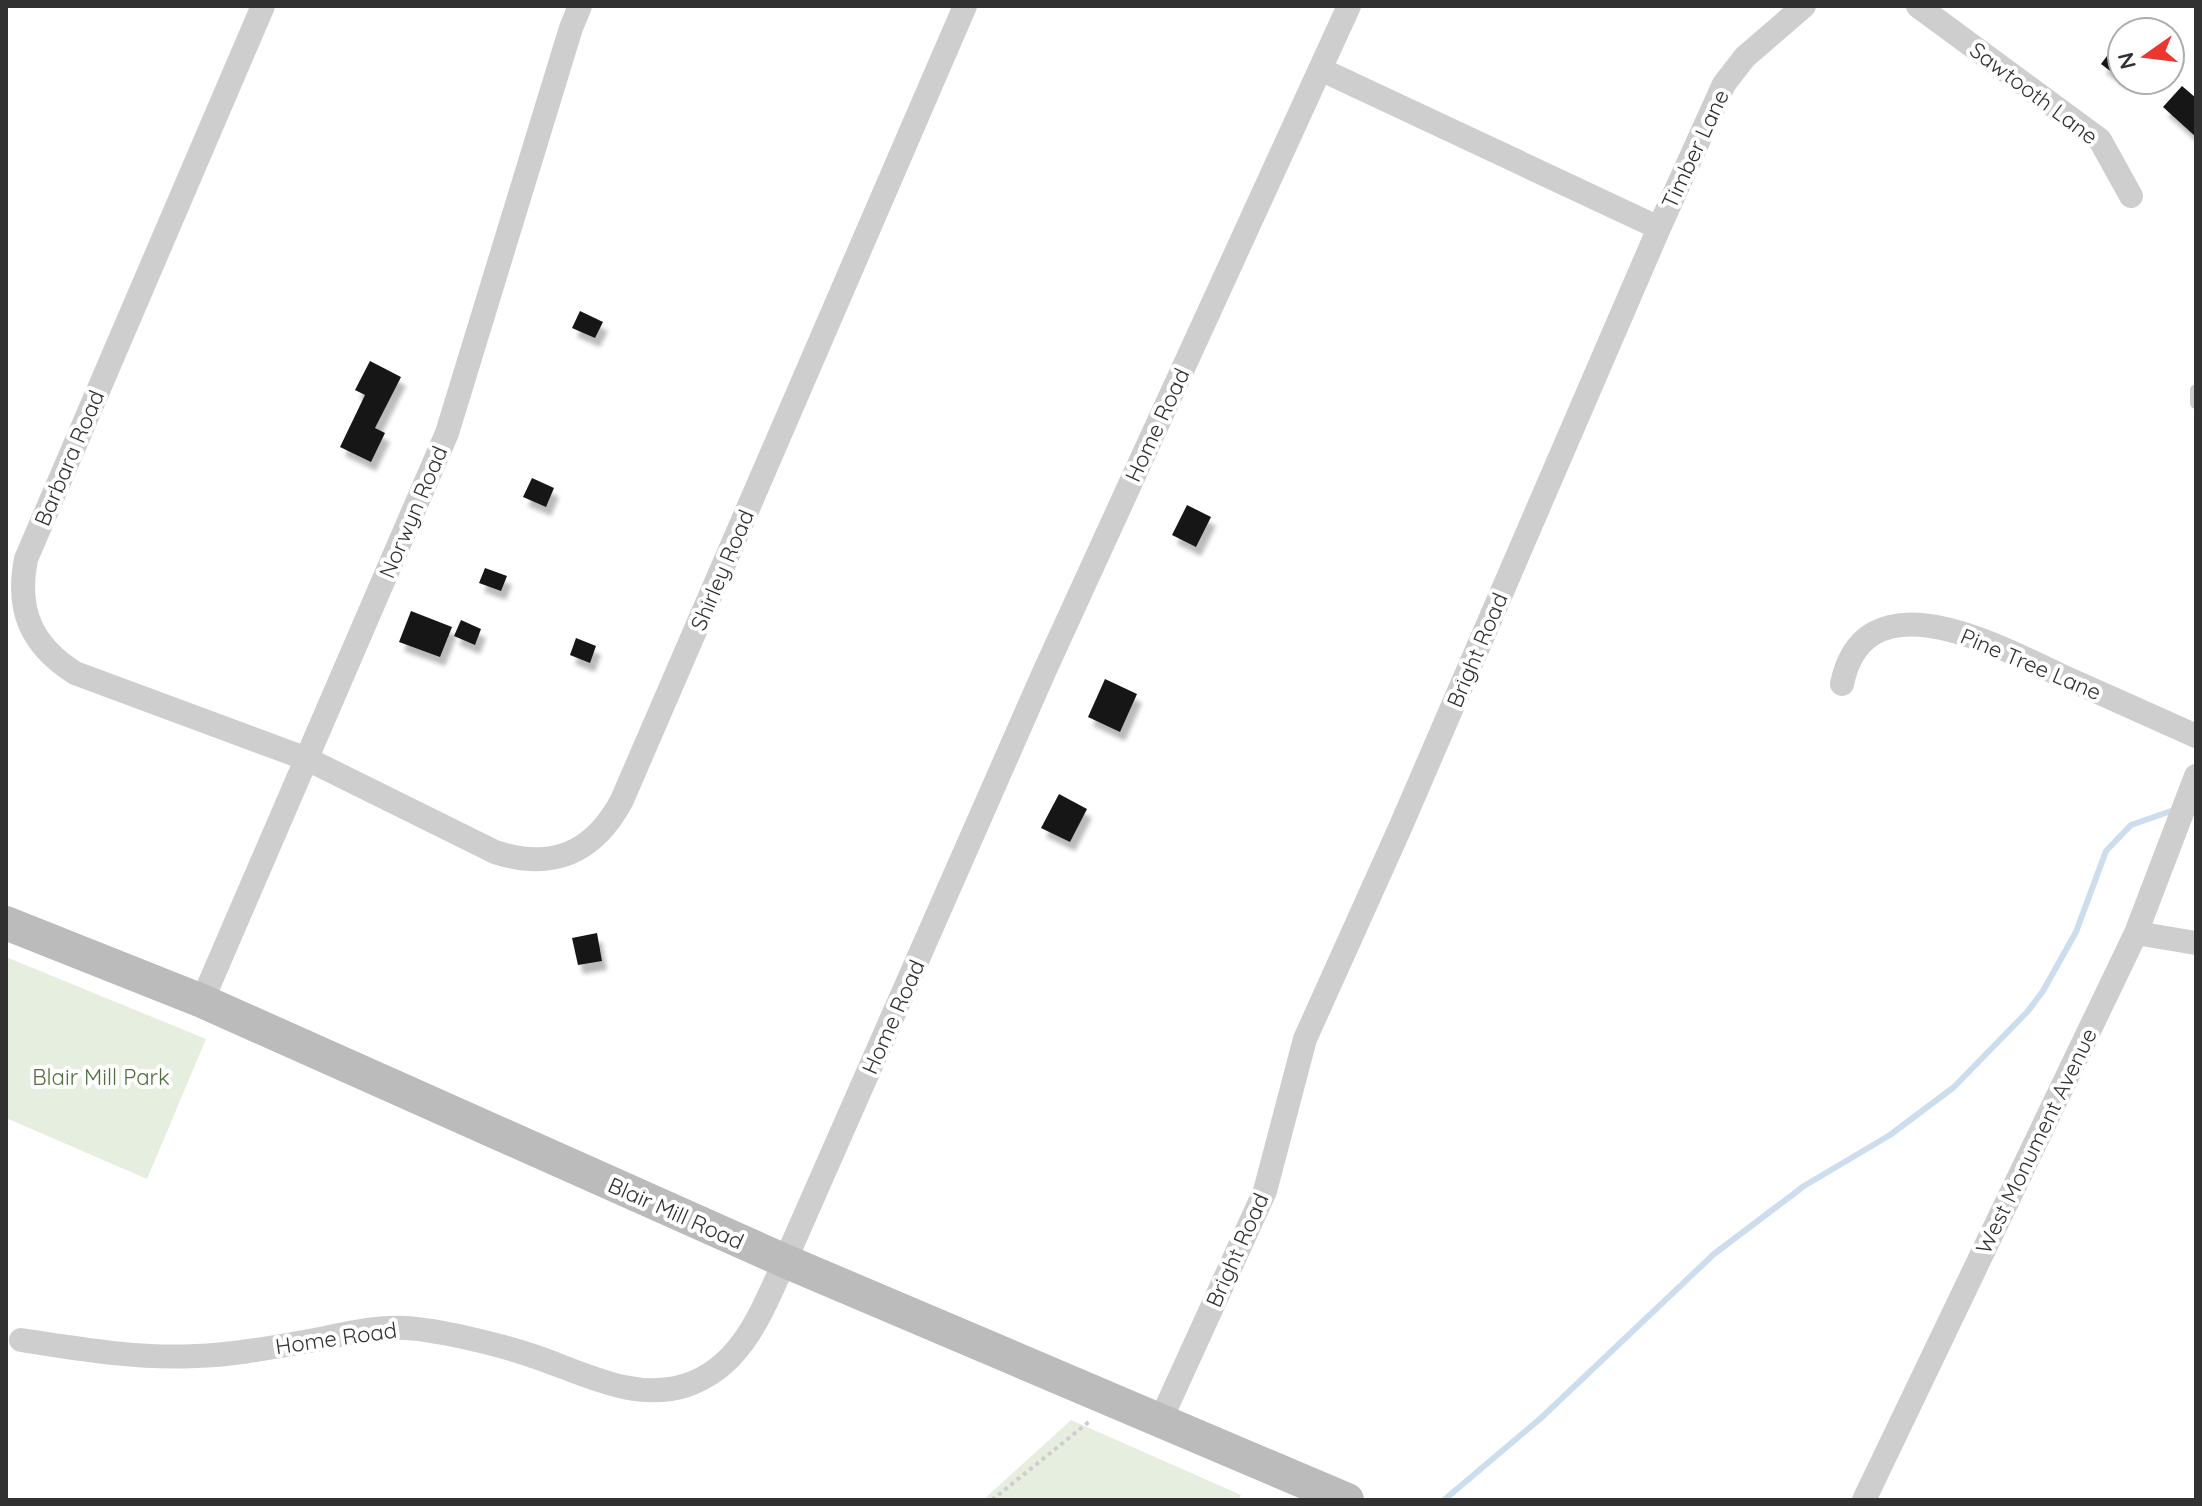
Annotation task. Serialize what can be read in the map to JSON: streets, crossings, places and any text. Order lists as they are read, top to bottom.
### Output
{
  "streets": {
    "main road": ["Blair Mill Road"],
    "street": [
      "Sawtooth Lane",
      "Timber Lane",
      "Home Road",
      "Barbara Road",
      "Norwyn Road",
      "Shirley Road",
      "Bright Road",
      "Pine Tree Lane",
      "West Monument Avenue"
    ]
  },
  "crossings": [
    ["Timber Lane", "Bright Road"],
    ["Home Road", "Blair Mill Road"],
    ["Barbara Road", "Norwyn Road"],
    ["Barbara Road", "Shirley Road"],
    ["Norwyn Road", "Shirley Road"],
    ["Norwyn Road", "Blair Mill Road"],
    ["Bright Road", "Blair Mill Road"]
  ],
  "parks": ["Blair Mill Park"],
  "north": "left"
}
